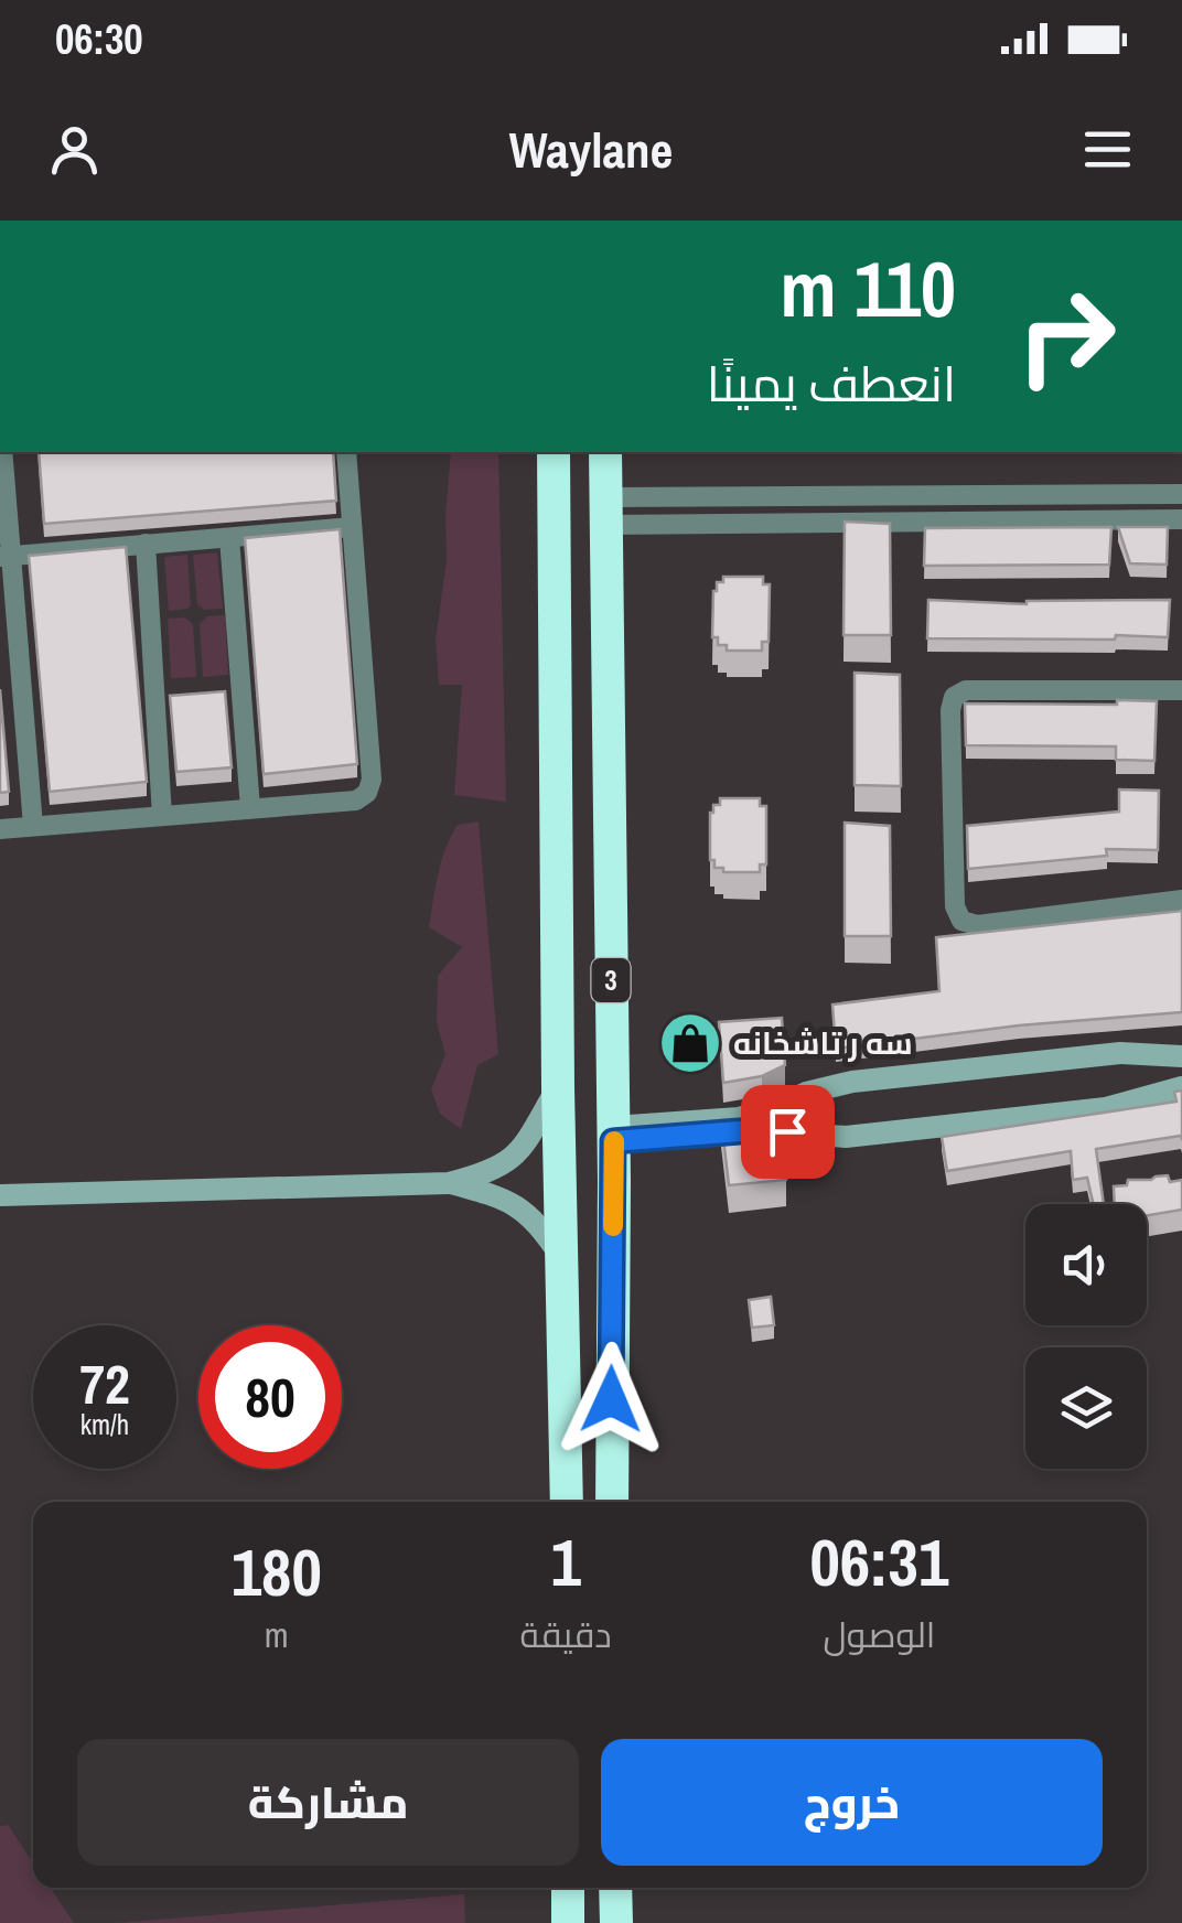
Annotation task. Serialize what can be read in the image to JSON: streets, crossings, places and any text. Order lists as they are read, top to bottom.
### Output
{
  "streets": {
    "highway": ["3"]
  },
  "places": {
    "shop": ["سه ر تاشخانه"]
  },
  "page": {
    "status": "06:30",
    "header": "Waylane",
    "turn": ["110 m", "انعطف يمينًا"],
    "speed": "72 km/h",
    "limit": "80",
    "eta": [
      "06:31",
      "الوصول",
      "1",
      "دقيقة",
      "180",
      "m"
    ],
    "buttons": ["خروج", "مشاركة"]
  }
}
